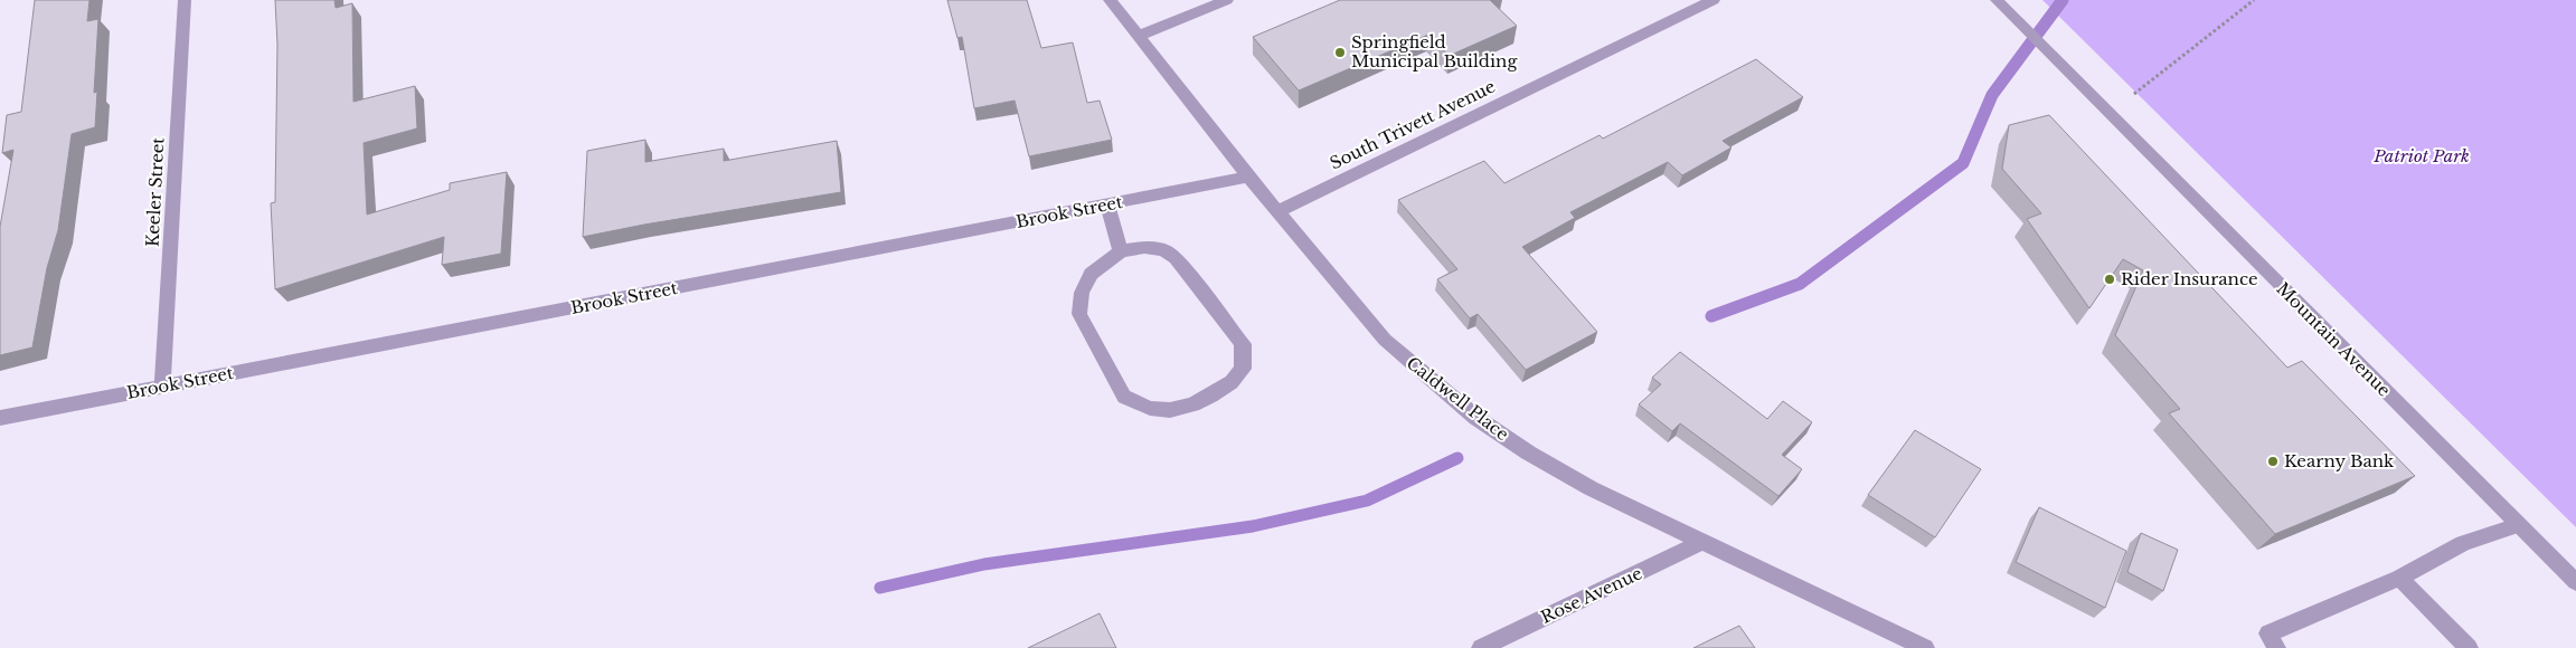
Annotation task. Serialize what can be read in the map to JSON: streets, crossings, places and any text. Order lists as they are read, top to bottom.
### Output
{
  "streets": {
    "street": [
      "South Trivett Avenue",
      "Keeler Street",
      "Brook Street",
      "Mountain Avenue",
      "Caldwell Place",
      "Rose Avenue"
    ]
  },
  "crossings": [
    ["South Trivett Avenue", "Caldwell Place"],
    ["Keeler Street", "Brook Street"],
    ["Brook Street", "Caldwell Place"],
    ["Caldwell Place", "Rose Avenue"]
  ],
  "parks": ["Patriot Park"],
  "places": ["Springfield Municipal Building", "Rider Insurance", "Kearny Bank"]
}
